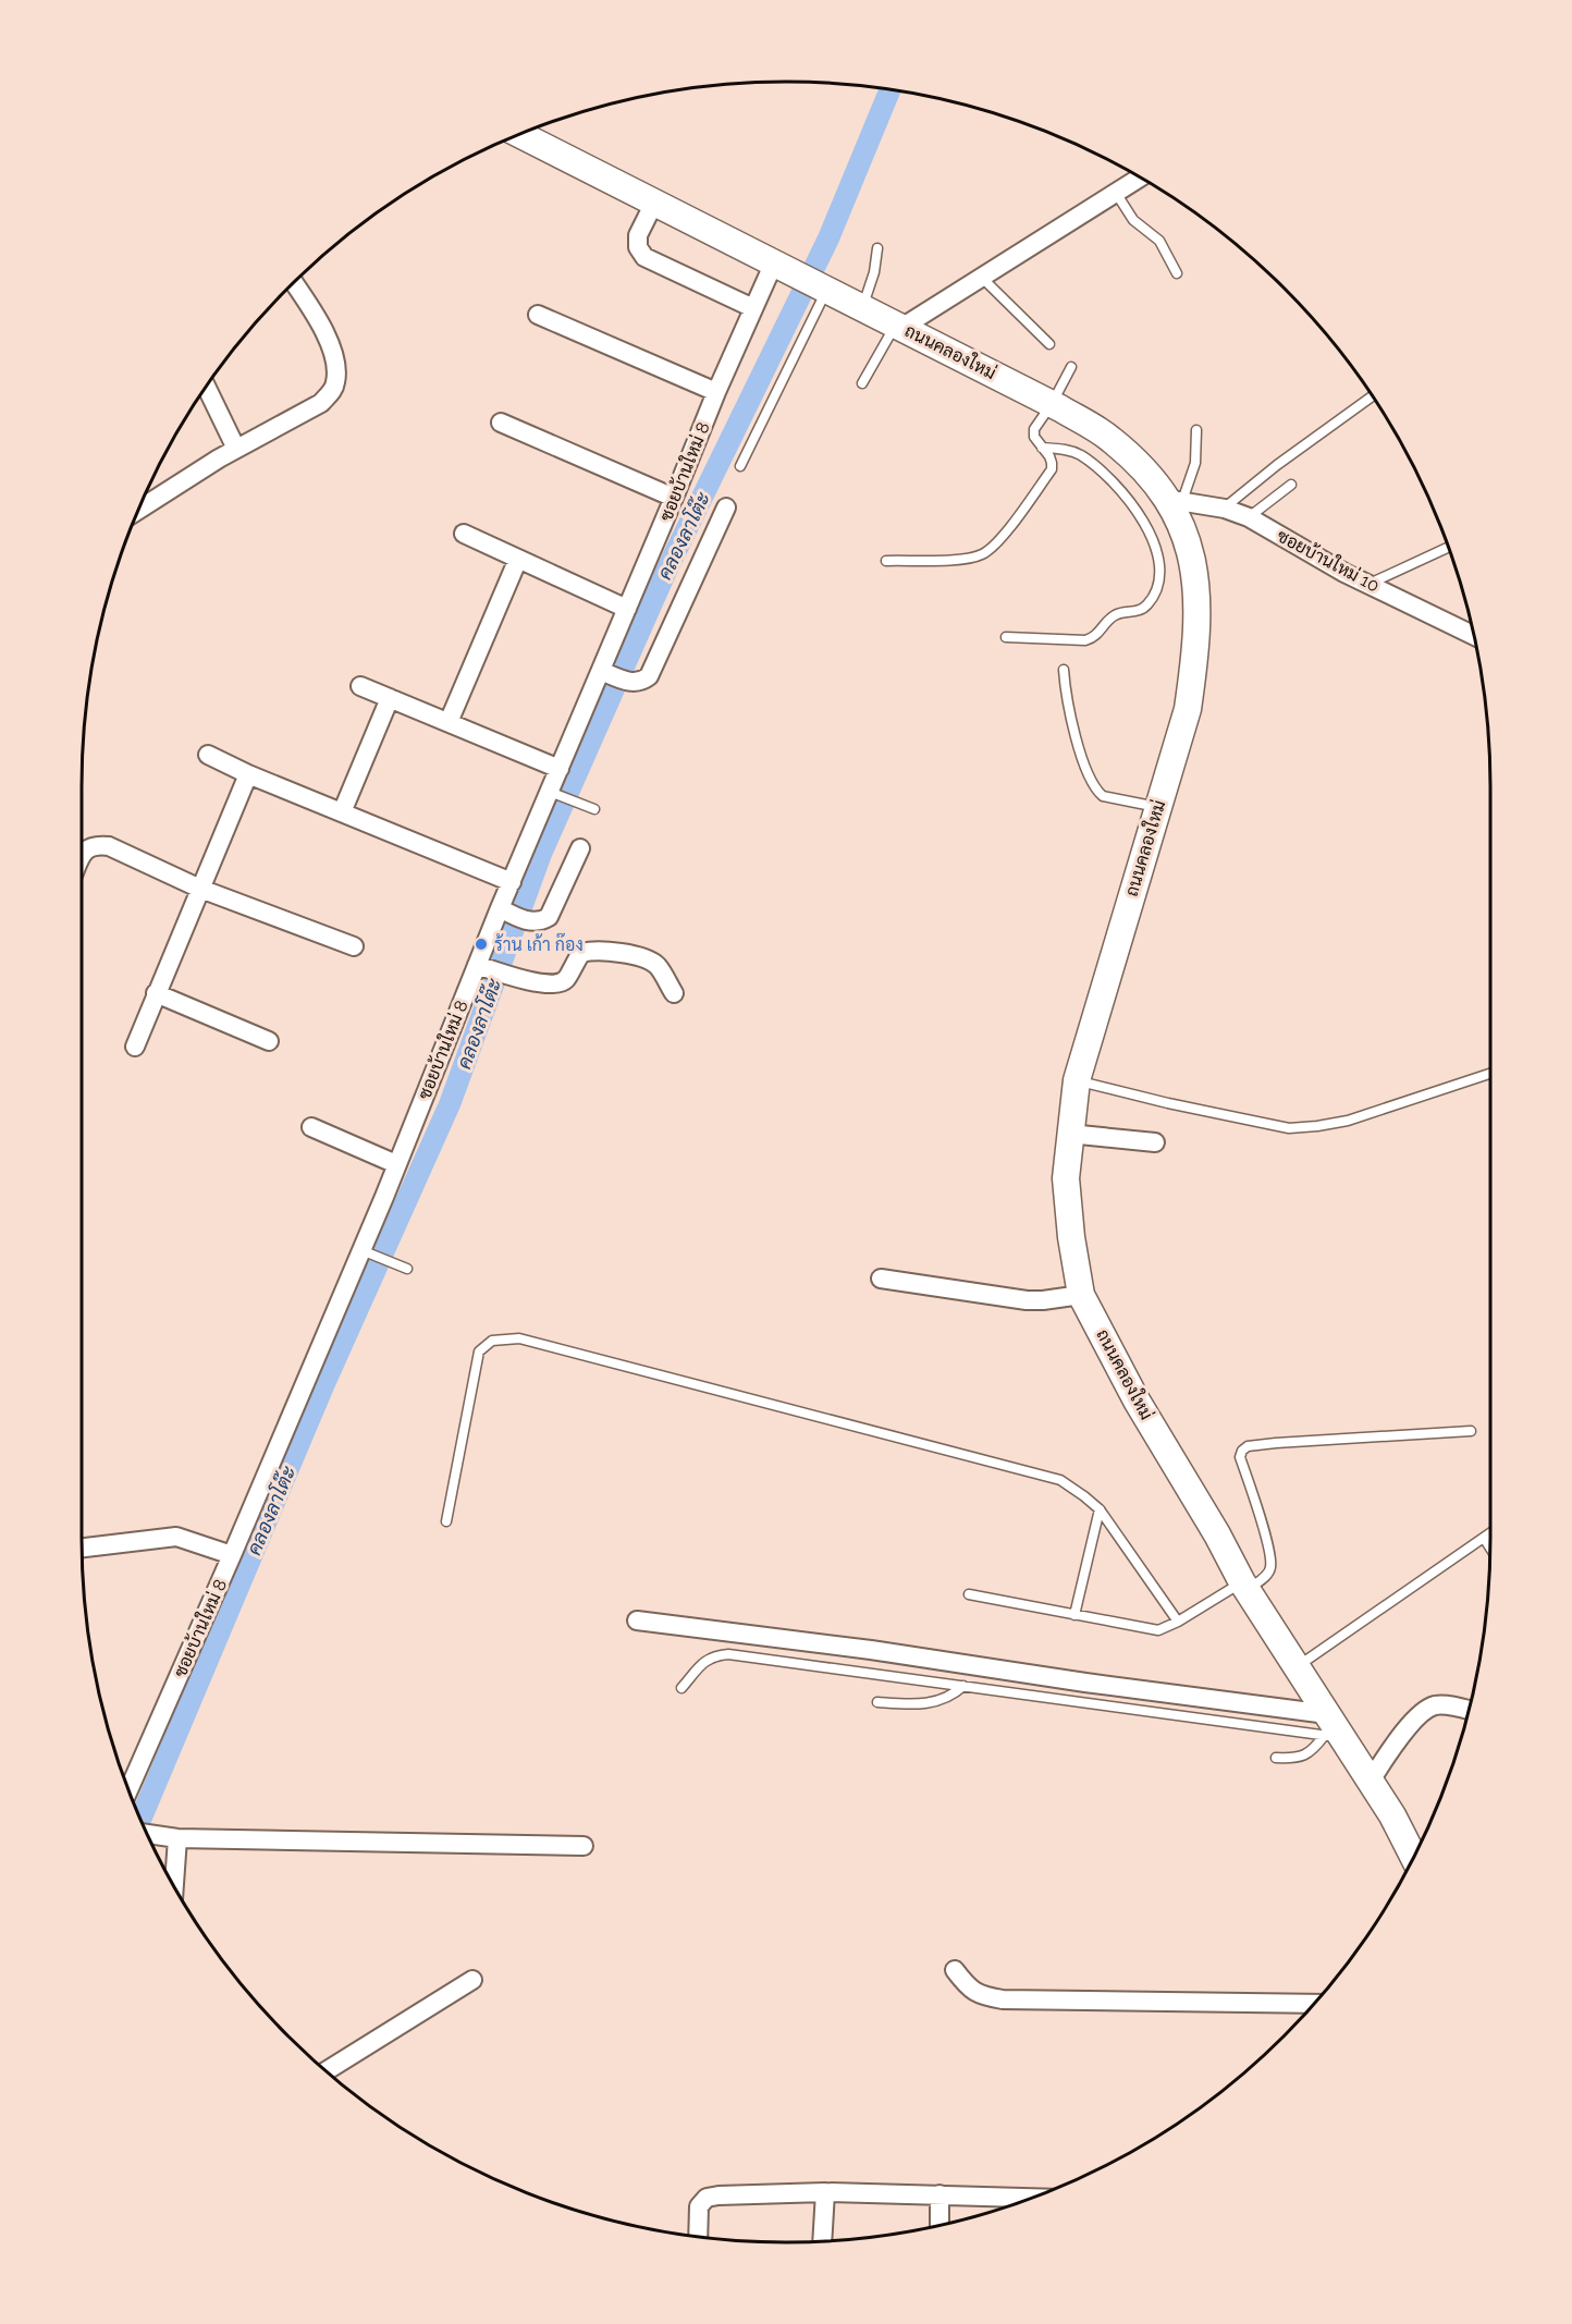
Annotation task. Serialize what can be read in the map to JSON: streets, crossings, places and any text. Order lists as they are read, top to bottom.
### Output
{
  "streets": {
    "street": ["ถนนคลองใหม่", "ซอยบ้านใหม่ 8", "ซอยบ้านใหม่ 10"]
  },
  "crossings": [
    ["ถนนคลองใหม่", "ซอยบ้านใหม่ 8"],
    ["ถนนคลองใหม่", "ซอยบ้านใหม่ 10"]
  ],
  "water": ["คลองลาโต๊ะ"],
  "places": ["ร้าน เก้า ก๊อง"]
}
